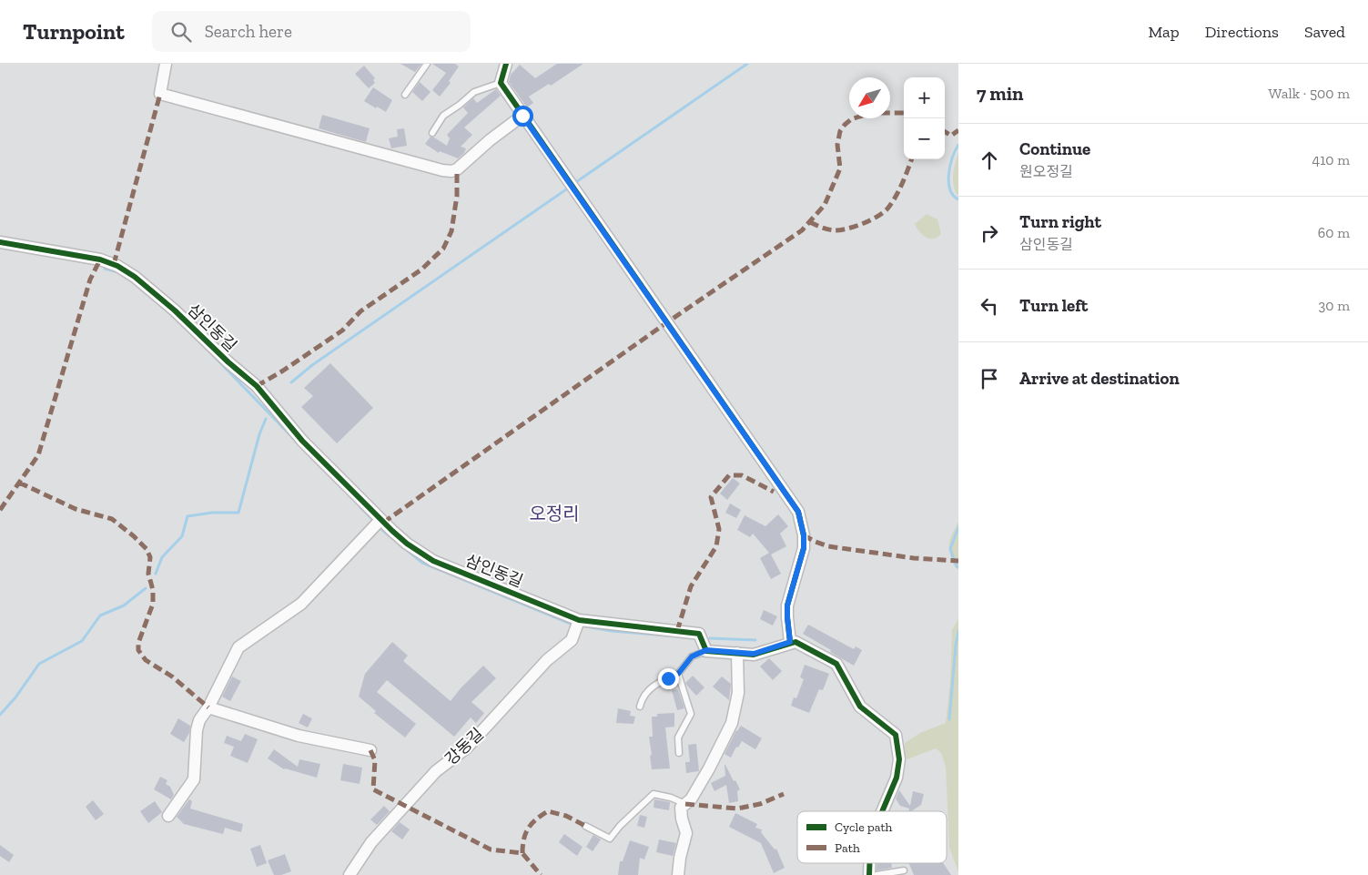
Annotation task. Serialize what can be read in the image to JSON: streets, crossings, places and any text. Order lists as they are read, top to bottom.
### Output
{
  "streets": {
    "street": ["삼인동길", "강동길"]
  },
  "crossings": [
    ["삼인동길", "강동길"]
  ],
  "districts": ["오정리"],
  "legend": ["Cycle path", "Path"],
  "north": "bottom left",
  "page": {
    "header": "Turnpoint",
    "search": "Search here",
    "nav": ["Map", "Directions", "Saved"],
    "heading": ["7 min", "Walk · 500 m"],
    "map_buttons": ["+", "−"],
    "list": [
      ["Continue", "원오정길", "410 m"],
      ["Turn right", "삼인동길", "60 m"],
      ["Turn left", "30 m"],
      "Arrive at destination"
    ]
  }
}
